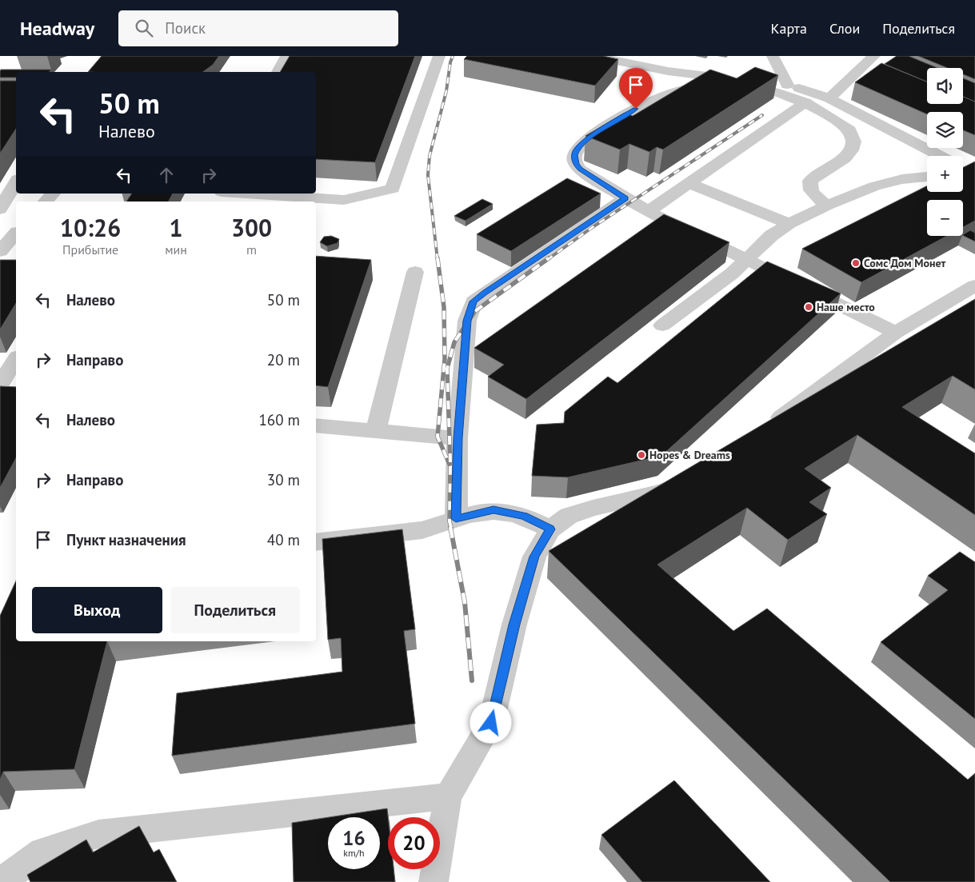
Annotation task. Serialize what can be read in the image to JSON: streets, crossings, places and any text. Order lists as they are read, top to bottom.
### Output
{
  "places": ["Сомс Дом Монет", "Наше место", "Hopes & Dreams"],
  "page": {
    "header": "Headway",
    "search": "Поиск",
    "nav": ["Карта", "Слои", "Поделиться"],
    "map_buttons": ["+", "−"],
    "turn": ["50 m", "Налево"],
    "eta": [
      "10:26",
      "Прибытие",
      "1",
      "мин",
      "300",
      "m"
    ],
    "list": [
      {
        "name": "Налево",
        "value": "50 m"
      },
      {
        "name": "Направо",
        "value": "20 m"
      },
      {
        "name": "Налево",
        "value": "160 m"
      },
      {
        "name": "Направо",
        "value": "30 m"
      },
      {
        "name": "Пункт назначения",
        "value": "40 m"
      }
    ],
    "buttons": ["Выход", "Поделиться"],
    "speed": "16 km/h",
    "limit": "20"
  }
}
